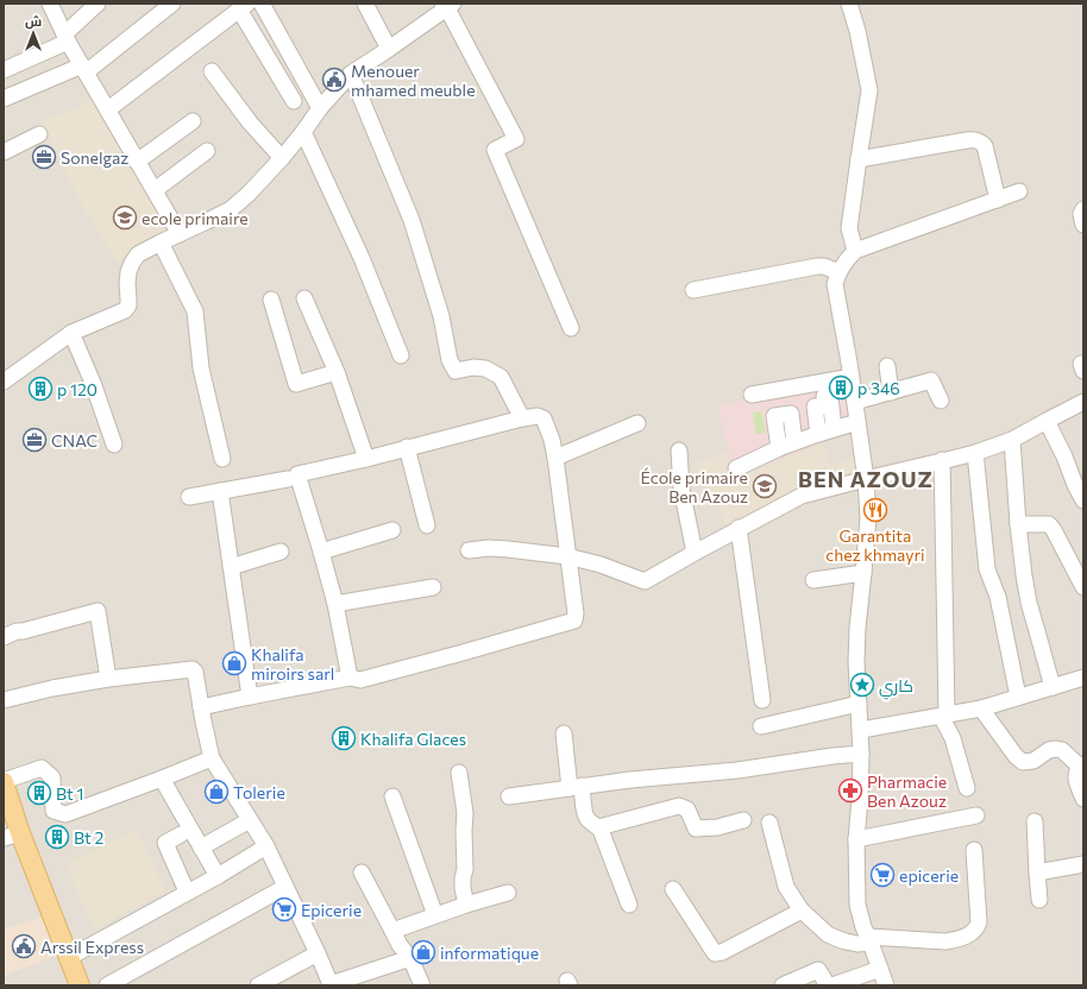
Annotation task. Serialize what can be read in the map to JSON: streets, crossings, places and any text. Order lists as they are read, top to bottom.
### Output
{
  "districts": ["BEN AZOUZ"],
  "places": {
    "public building": ["Menouer mhamed meuble", "Arssil Express"],
    "office": ["Sonelgaz", "CNAC"],
    "school or university": ["ecole primaire", "École primaire Ben Azouz"],
    "building": [
      "p 346",
      "p 120",
      "Khalifa Glaces",
      "Bt 1",
      "Bt 2"
    ],
    "restaurant": ["Garantita chez khmayri"],
    "shop": ["Khalifa miroirs sarl", "Tolerie", "informatique"],
    "place": ["كاري"],
    "pharmacy": ["Pharmacie Ben Azouz"],
    "supermarket": ["epicerie", "Epicerie"]
  },
  "north": "top"
}
